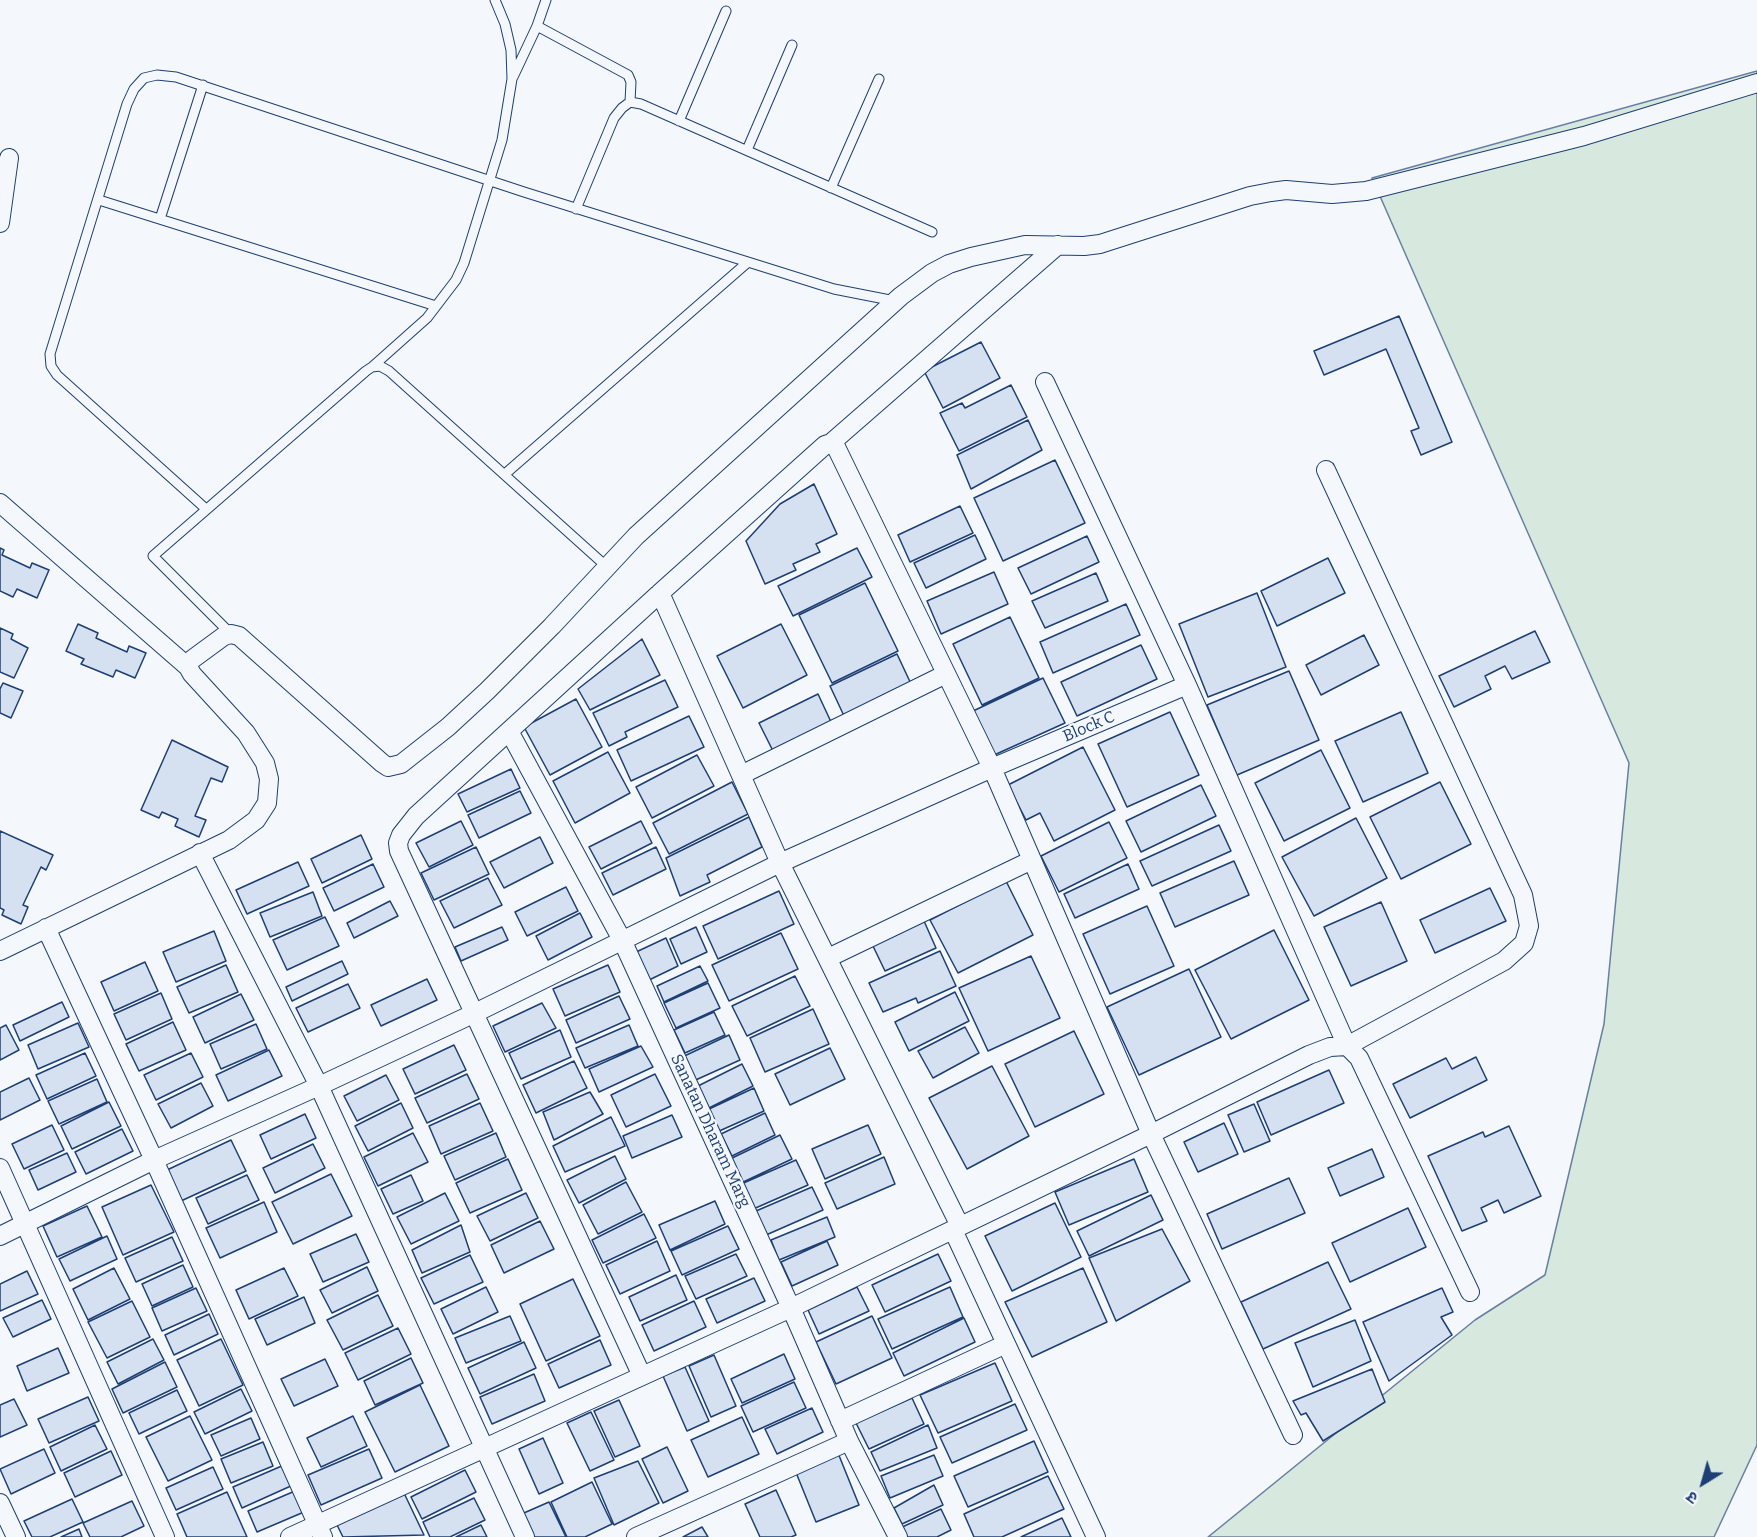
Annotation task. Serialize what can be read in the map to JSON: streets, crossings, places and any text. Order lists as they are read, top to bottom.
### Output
{
  "streets": {
    "street": ["Block C", "Sanatan Dharam Marg"]
  },
  "crossings": [
    ["Block C", "Sanatan Dharam Marg"]
  ],
  "north": "bottom left"
}
